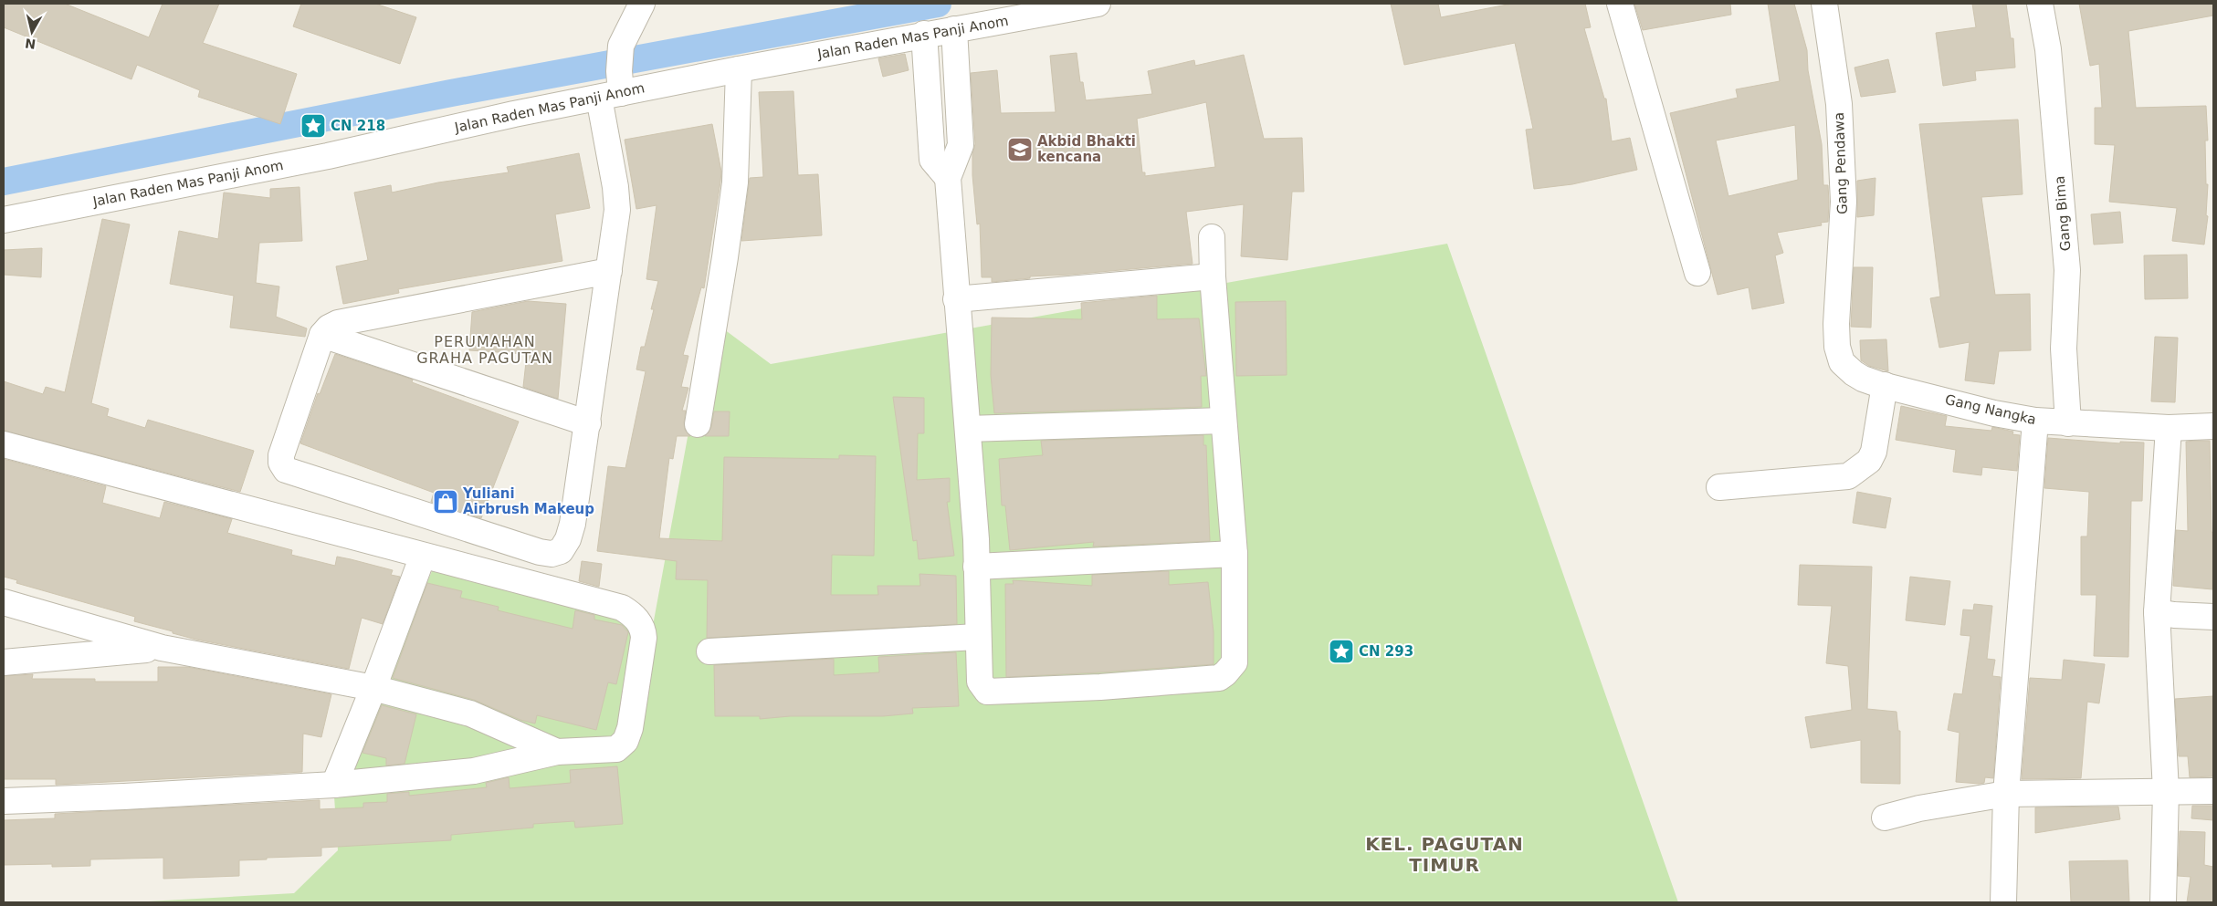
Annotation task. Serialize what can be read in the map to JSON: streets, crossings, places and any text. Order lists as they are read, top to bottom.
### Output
{
  "streets": {
    "street": [
      "Jalan Raden Mas Panji Anom",
      "Gang Pendawa",
      "Gang Bima",
      "Gang Nangka"
    ]
  },
  "crossings": [
    ["Gang Pendawa", "Gang Nangka"],
    ["Gang Bima", "Gang Nangka"]
  ],
  "districts": ["PERUMAHAN GRAHA PAGUTAN", "KEL. PAGUTAN TIMUR"],
  "places": {
    "place": ["CN 218", "CN 293"],
    "school or university": ["Akbid Bhakti kencana"],
    "shop": ["Yuliani Airbrush Makeup"]
  },
  "north": "bottom"
}
